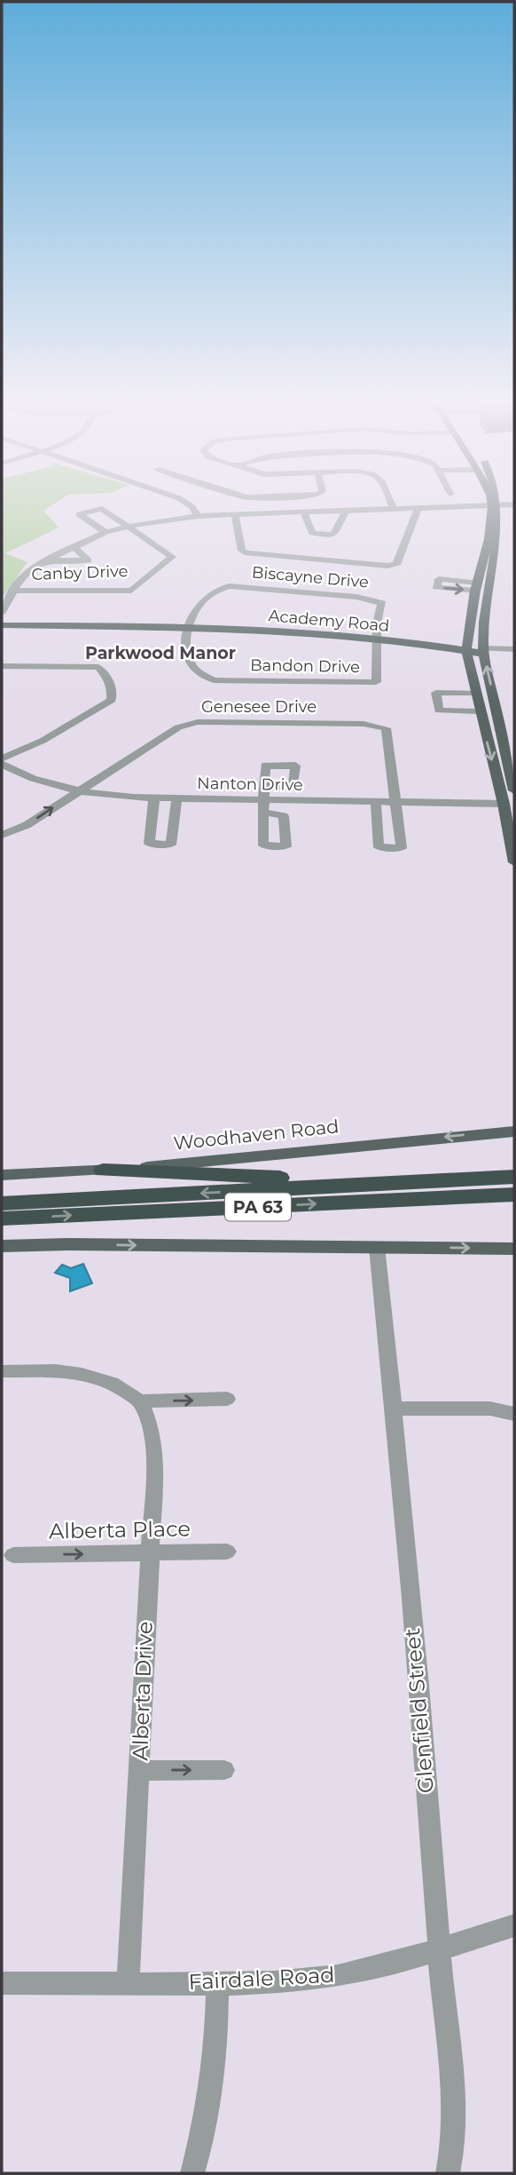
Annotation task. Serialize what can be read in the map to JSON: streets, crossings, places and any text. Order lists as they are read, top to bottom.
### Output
{
  "streets": {
    "highway": ["PA 63"],
    "main road": ["Academy Road", "Woodhaven Road"],
    "street": [
      "Canby Drive",
      "Biscayne Drive",
      "Bandon Drive",
      "Genesee Drive",
      "Nanton Drive",
      "Alberta Place",
      "Alberta Drive",
      "Glenfield Street",
      "Fairdale Road"
    ]
  },
  "crossings": [
    ["Biscayne Drive", "Academy Road"],
    ["Biscayne Drive", "Bandon Drive"],
    ["Academy Road", "Bandon Drive"],
    ["Genesee Drive", "Nanton Drive"],
    ["Alberta Place", "Alberta Drive"],
    ["Alberta Drive", "Fairdale Road"],
    ["Glenfield Street", "Fairdale Road"]
  ],
  "one_way": ["Alberta Place"],
  "districts": ["Parkwood Manor"]
}
